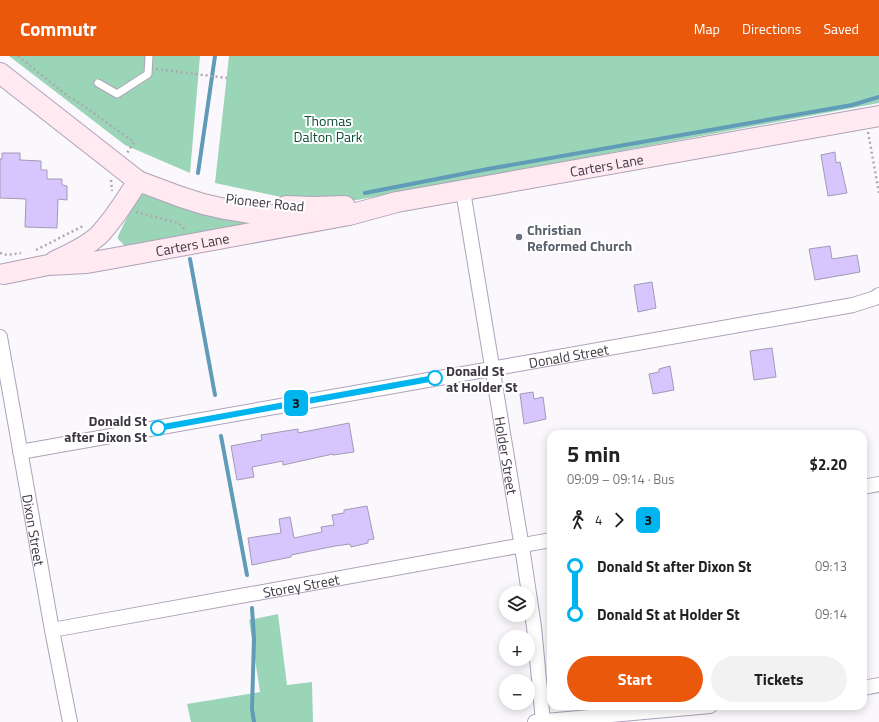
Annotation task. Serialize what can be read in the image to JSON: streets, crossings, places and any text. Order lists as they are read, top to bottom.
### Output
{
  "streets": {
    "main road": ["Carters Lane", "Pioneer Road"],
    "street": [
      "Donald Street",
      "Holder Street",
      "Dixon Street",
      "Storey Street"
    ]
  },
  "crossings": [
    ["Carters Lane", "Pioneer Road"],
    ["Carters Lane", "Holder Street"],
    ["Donald Street", "Holder Street"],
    ["Donald Street", "Dixon Street"],
    ["Holder Street", "Storey Street"],
    ["Dixon Street", "Storey Street"]
  ],
  "parks": ["Thomas Dalton Park"],
  "places": ["Christian Reformed Church", "Donald St at Holder St", "Donald St after Dixon St"],
  "lines": ["bus line 3"],
  "page": {
    "header": "Commutr",
    "nav": ["Map", "Directions", "Saved"],
    "on_map": "3",
    "heading": ["5 min", "09:09 – 09:14 · Bus", "$2.20"],
    "legs": ["4", "3"],
    "list": [
      {
        "name": "Donald St after Dixon St",
        "value": "09:13"
      },
      {
        "name": "Donald St at Holder St",
        "value": "09:14"
      }
    ],
    "map_buttons": ["+", "−"],
    "buttons": ["Start", "Tickets"]
  }
}
